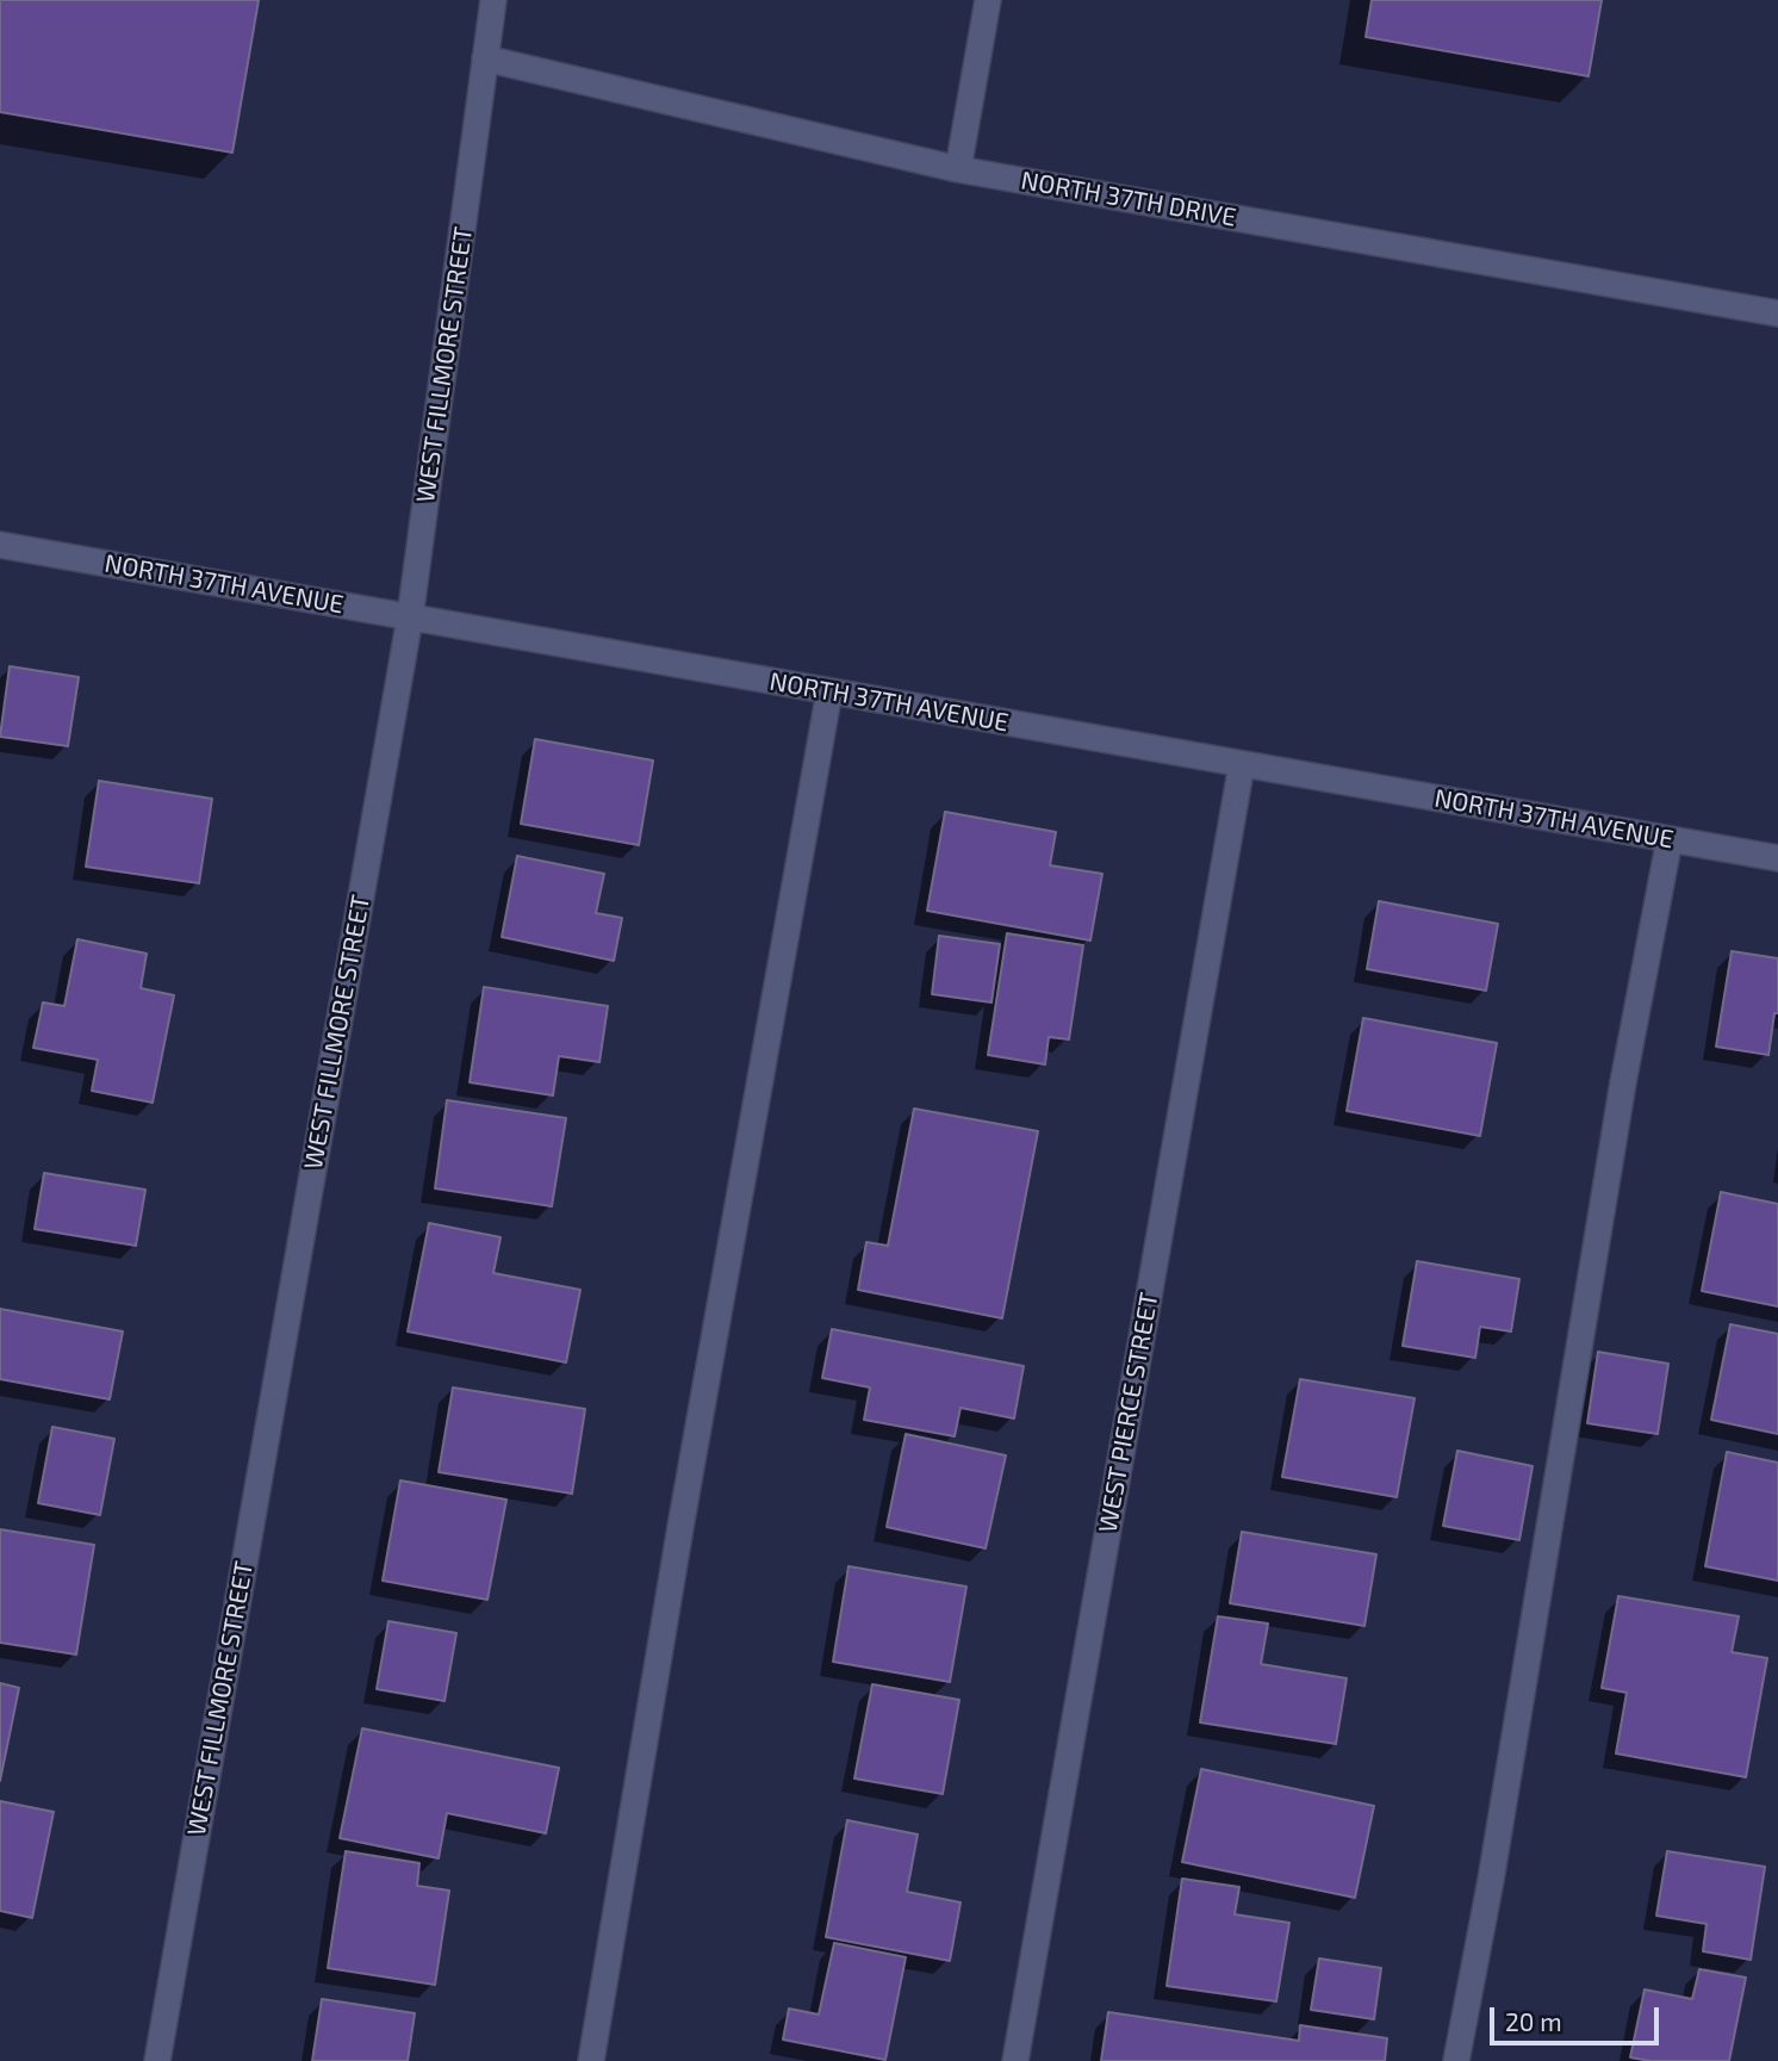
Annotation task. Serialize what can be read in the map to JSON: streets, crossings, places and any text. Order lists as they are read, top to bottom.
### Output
{
  "streets": {
    "street": [
      "NORTH 37TH DRIVE",
      "WEST FILLMORE STREET",
      "NORTH 37TH AVENUE",
      "WEST PIERCE STREET"
    ]
  },
  "crossings": [
    ["NORTH 37TH DRIVE", "WEST FILLMORE STREET"],
    ["WEST FILLMORE STREET", "NORTH 37TH AVENUE"],
    ["NORTH 37TH AVENUE", "WEST PIERCE STREET"]
  ],
  "scale_bar": "20 m"
}
